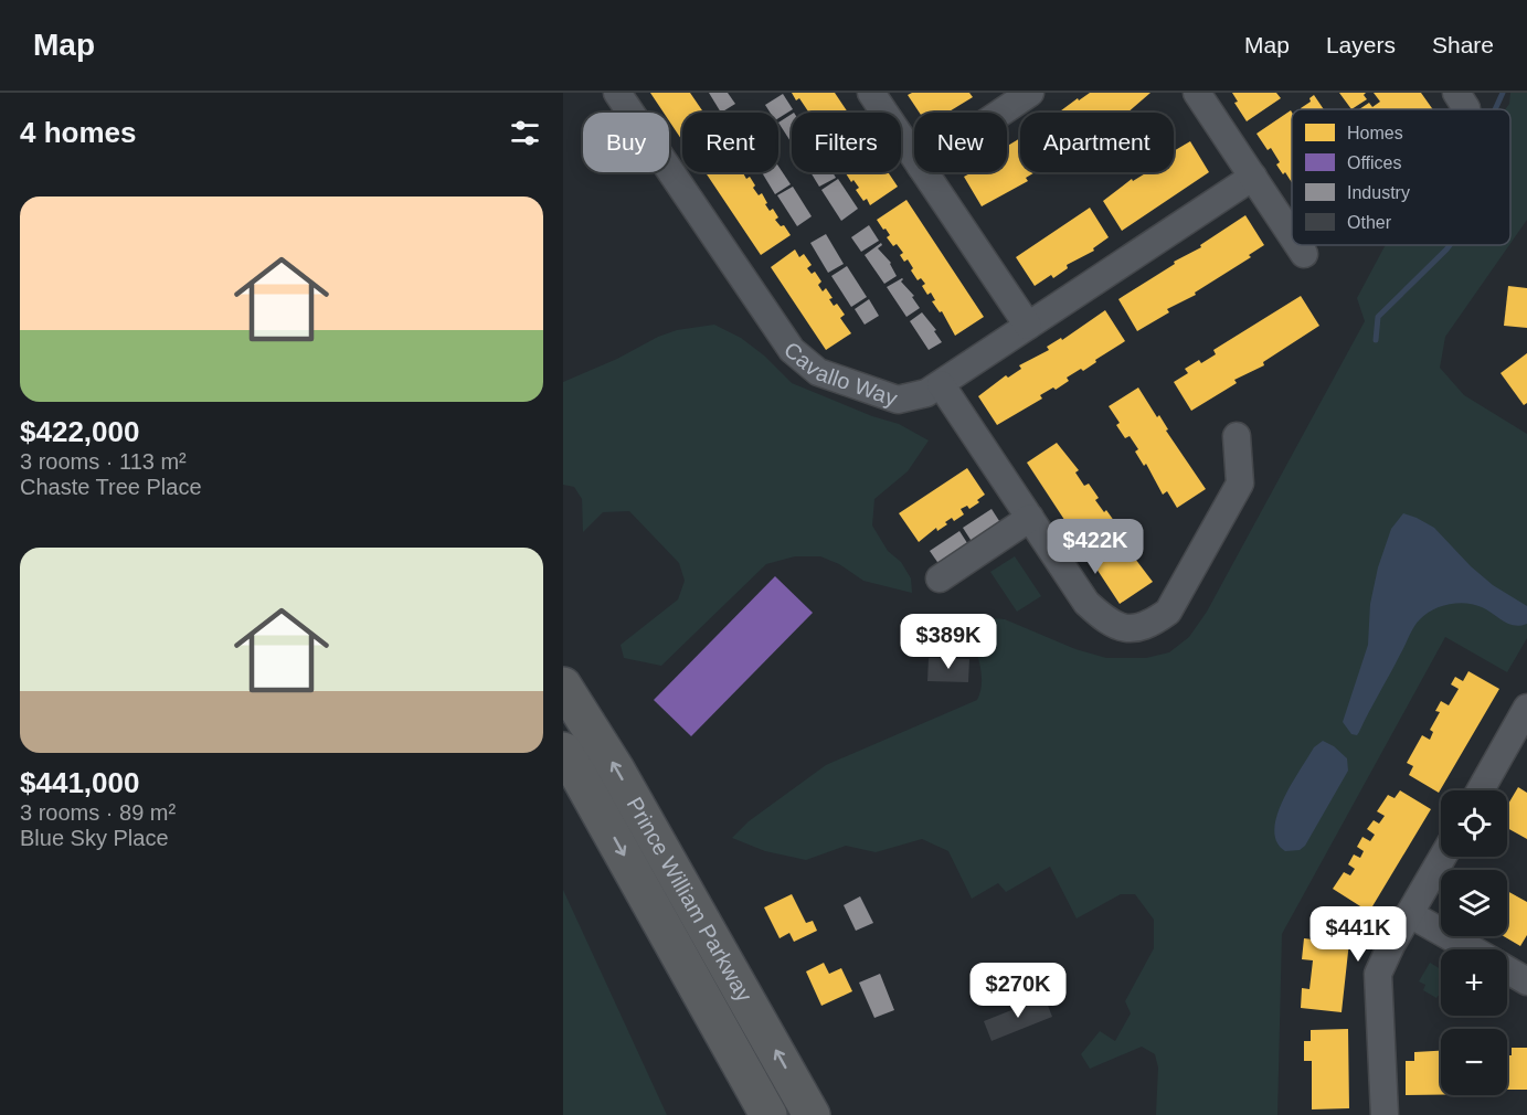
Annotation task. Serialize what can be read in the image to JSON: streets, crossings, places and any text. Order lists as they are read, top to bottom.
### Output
{
  "streets": {
    "highway": ["Prince William Parkway"],
    "street": ["Cavallo Way"]
  },
  "legend": [
    "Homes",
    "Offices",
    "Industry",
    "Other"
  ],
  "page": {
    "header": "Map",
    "nav": ["Map", "Layers", "Share"],
    "heading": "4 homes",
    "chip": [
      "Buy",
      "Rent",
      "Filters",
      "New",
      "Apartment"
    ],
    "list": [
      {
        "name": "$422,000",
        "note": "3 rooms · 113 m² · Chaste Tree Place"
      },
      {
        "name": "$441,000",
        "note": "3 rooms · 89 m² · Blue Sky Place"
      }
    ],
    "price": [
      "$422K",
      "$389K",
      "$441K",
      "$270K"
    ],
    "map_buttons": ["+", "−"]
  }
}
